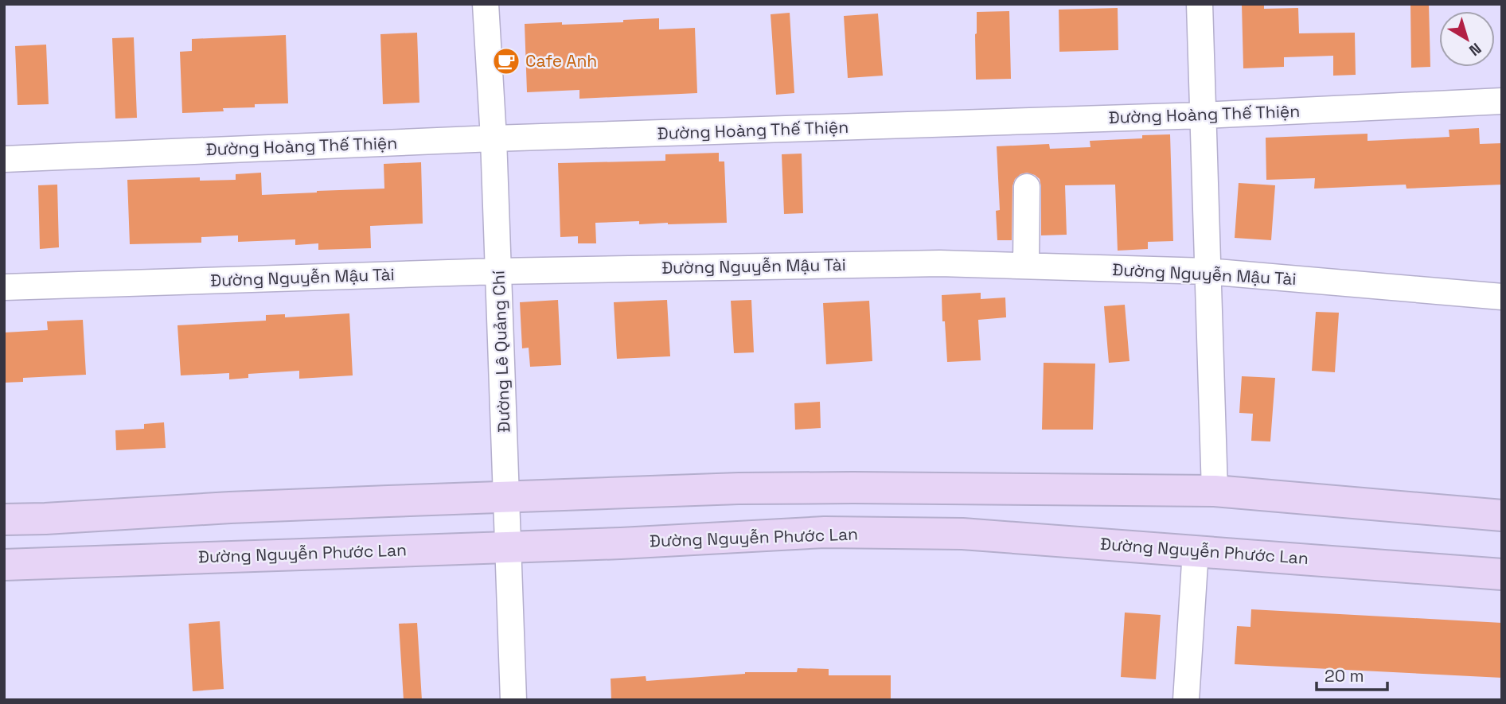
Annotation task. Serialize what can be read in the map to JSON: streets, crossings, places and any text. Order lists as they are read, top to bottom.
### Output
{
  "streets": {
    "main road": ["Đường Nguyễn Phước Lan"],
    "street": ["Đường Hoàng Thế Thiện", "Đường Nguyễn Mậu Tài", "Đường Lê Quảng Chí"]
  },
  "crossings": [
    ["Đường Hoàng Thế Thiện", "Đường Lê Quảng Chí"],
    ["Đường Nguyễn Mậu Tài", "Đường Lê Quảng Chí"],
    ["Đường Lê Quảng Chí", "Đường Nguyễn Phước Lan"]
  ],
  "places": {
    "cafe": ["Cafe Anh"]
  },
  "scale_bar": "20 m",
  "north": "bottom right"
}
